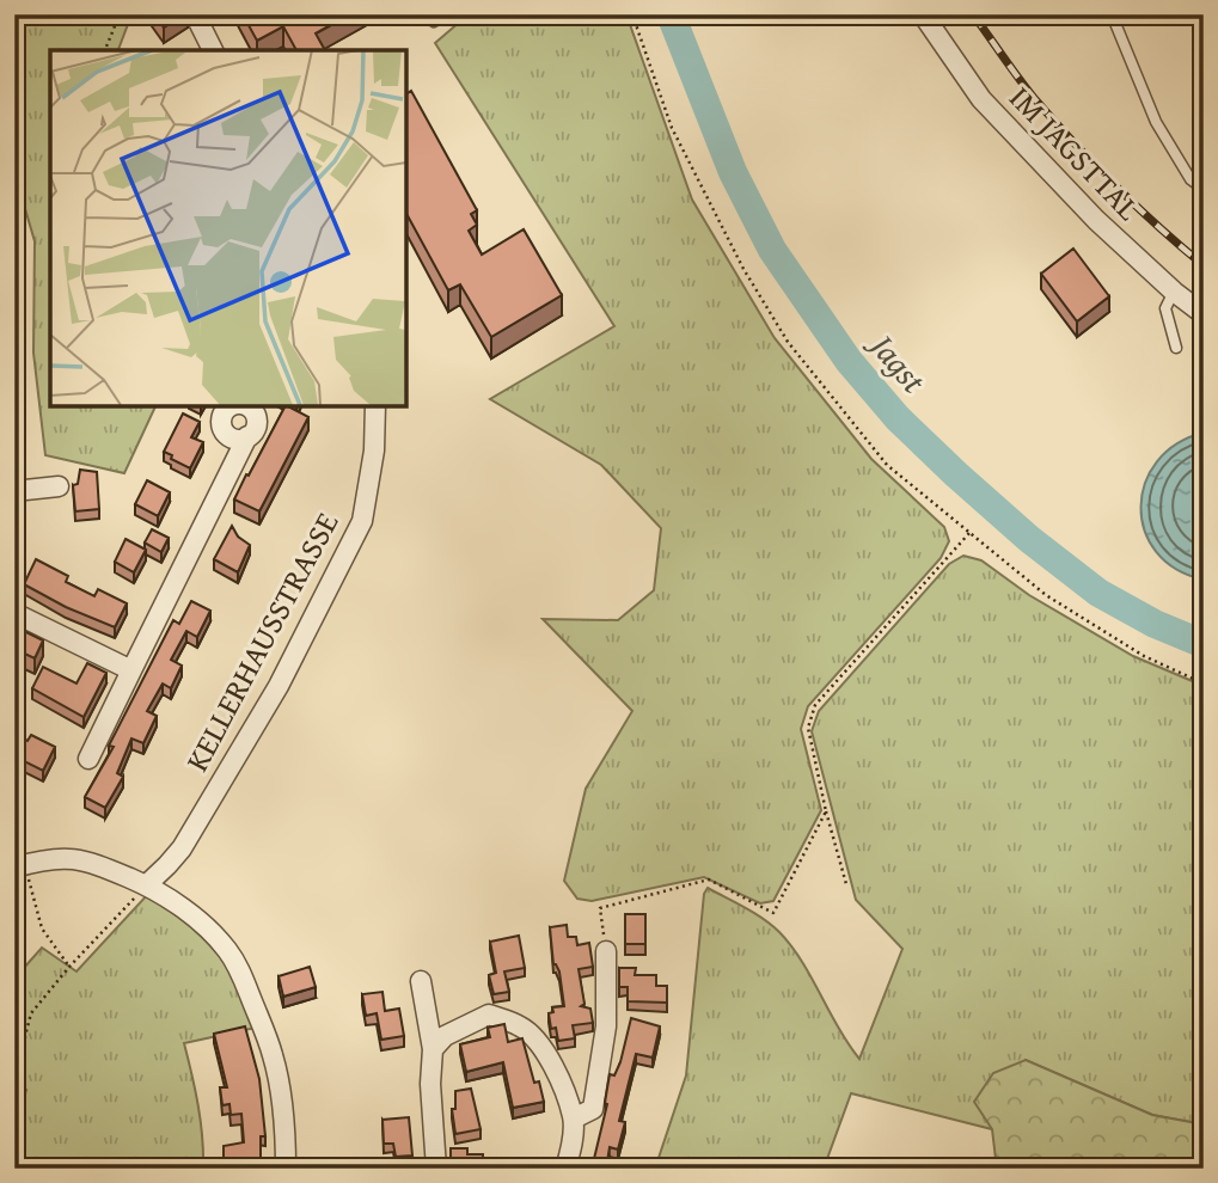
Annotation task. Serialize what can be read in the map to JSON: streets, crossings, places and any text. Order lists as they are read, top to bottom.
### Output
{
  "streets": {
    "street": ["IM JAGSTTAL", "KELLERHAUSSTRASSE"]
  },
  "water": ["Jagst"]
}
